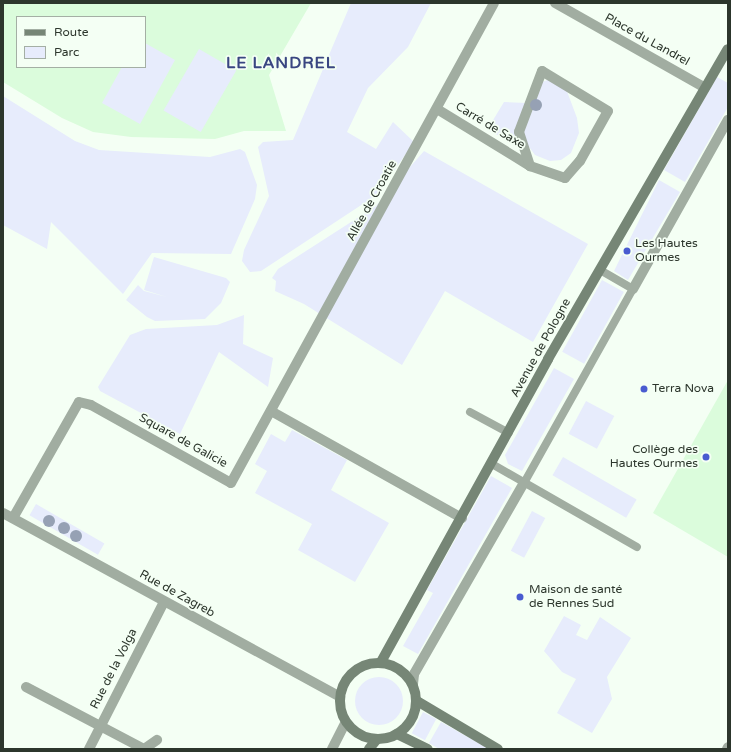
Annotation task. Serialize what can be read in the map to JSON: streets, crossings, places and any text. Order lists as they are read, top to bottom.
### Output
{
  "streets": {
    "street": [
      "Place du Landrel",
      "Carré de Saxe",
      "Allée de Croatie",
      "Avenue de Pologne",
      "Square de Galicie",
      "Rue de Zagreb",
      "Rue de la Volga"
    ]
  },
  "crossings": [
    ["Place du Landrel", "Avenue de Pologne"],
    ["Carré de Saxe", "Allée de Croatie"],
    ["Allée de Croatie", "Square de Galicie"],
    ["Avenue de Pologne", "Rue de Zagreb"],
    ["Square de Galicie", "Rue de Zagreb"],
    ["Rue de Zagreb", "Rue de la Volga"]
  ],
  "districts": ["LE LANDREL"],
  "places": [
    "Les Hautes Ourmes",
    "Terra Nova",
    "Collège des Hautes Ourmes",
    "Maison de santé de Rennes Sud"
  ],
  "legend": ["Route", "Parc"]
}
